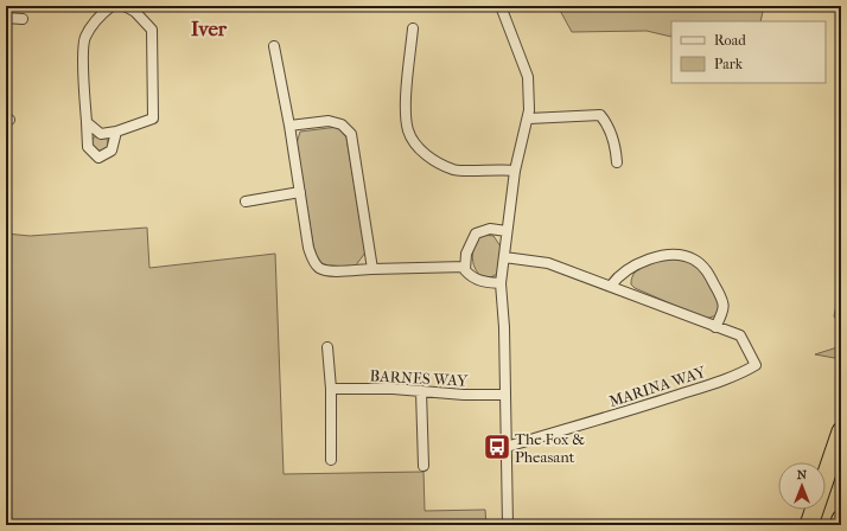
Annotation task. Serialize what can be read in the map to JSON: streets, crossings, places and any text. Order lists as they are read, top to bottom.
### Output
{
  "streets": {
    "street": ["BARNES WAY", "MARINA WAY"]
  },
  "districts": ["Iver"],
  "places": {
    "bus stop": ["The Fox & Pheasant"]
  },
  "legend": ["Road", "Park"],
  "north": "top"
}
